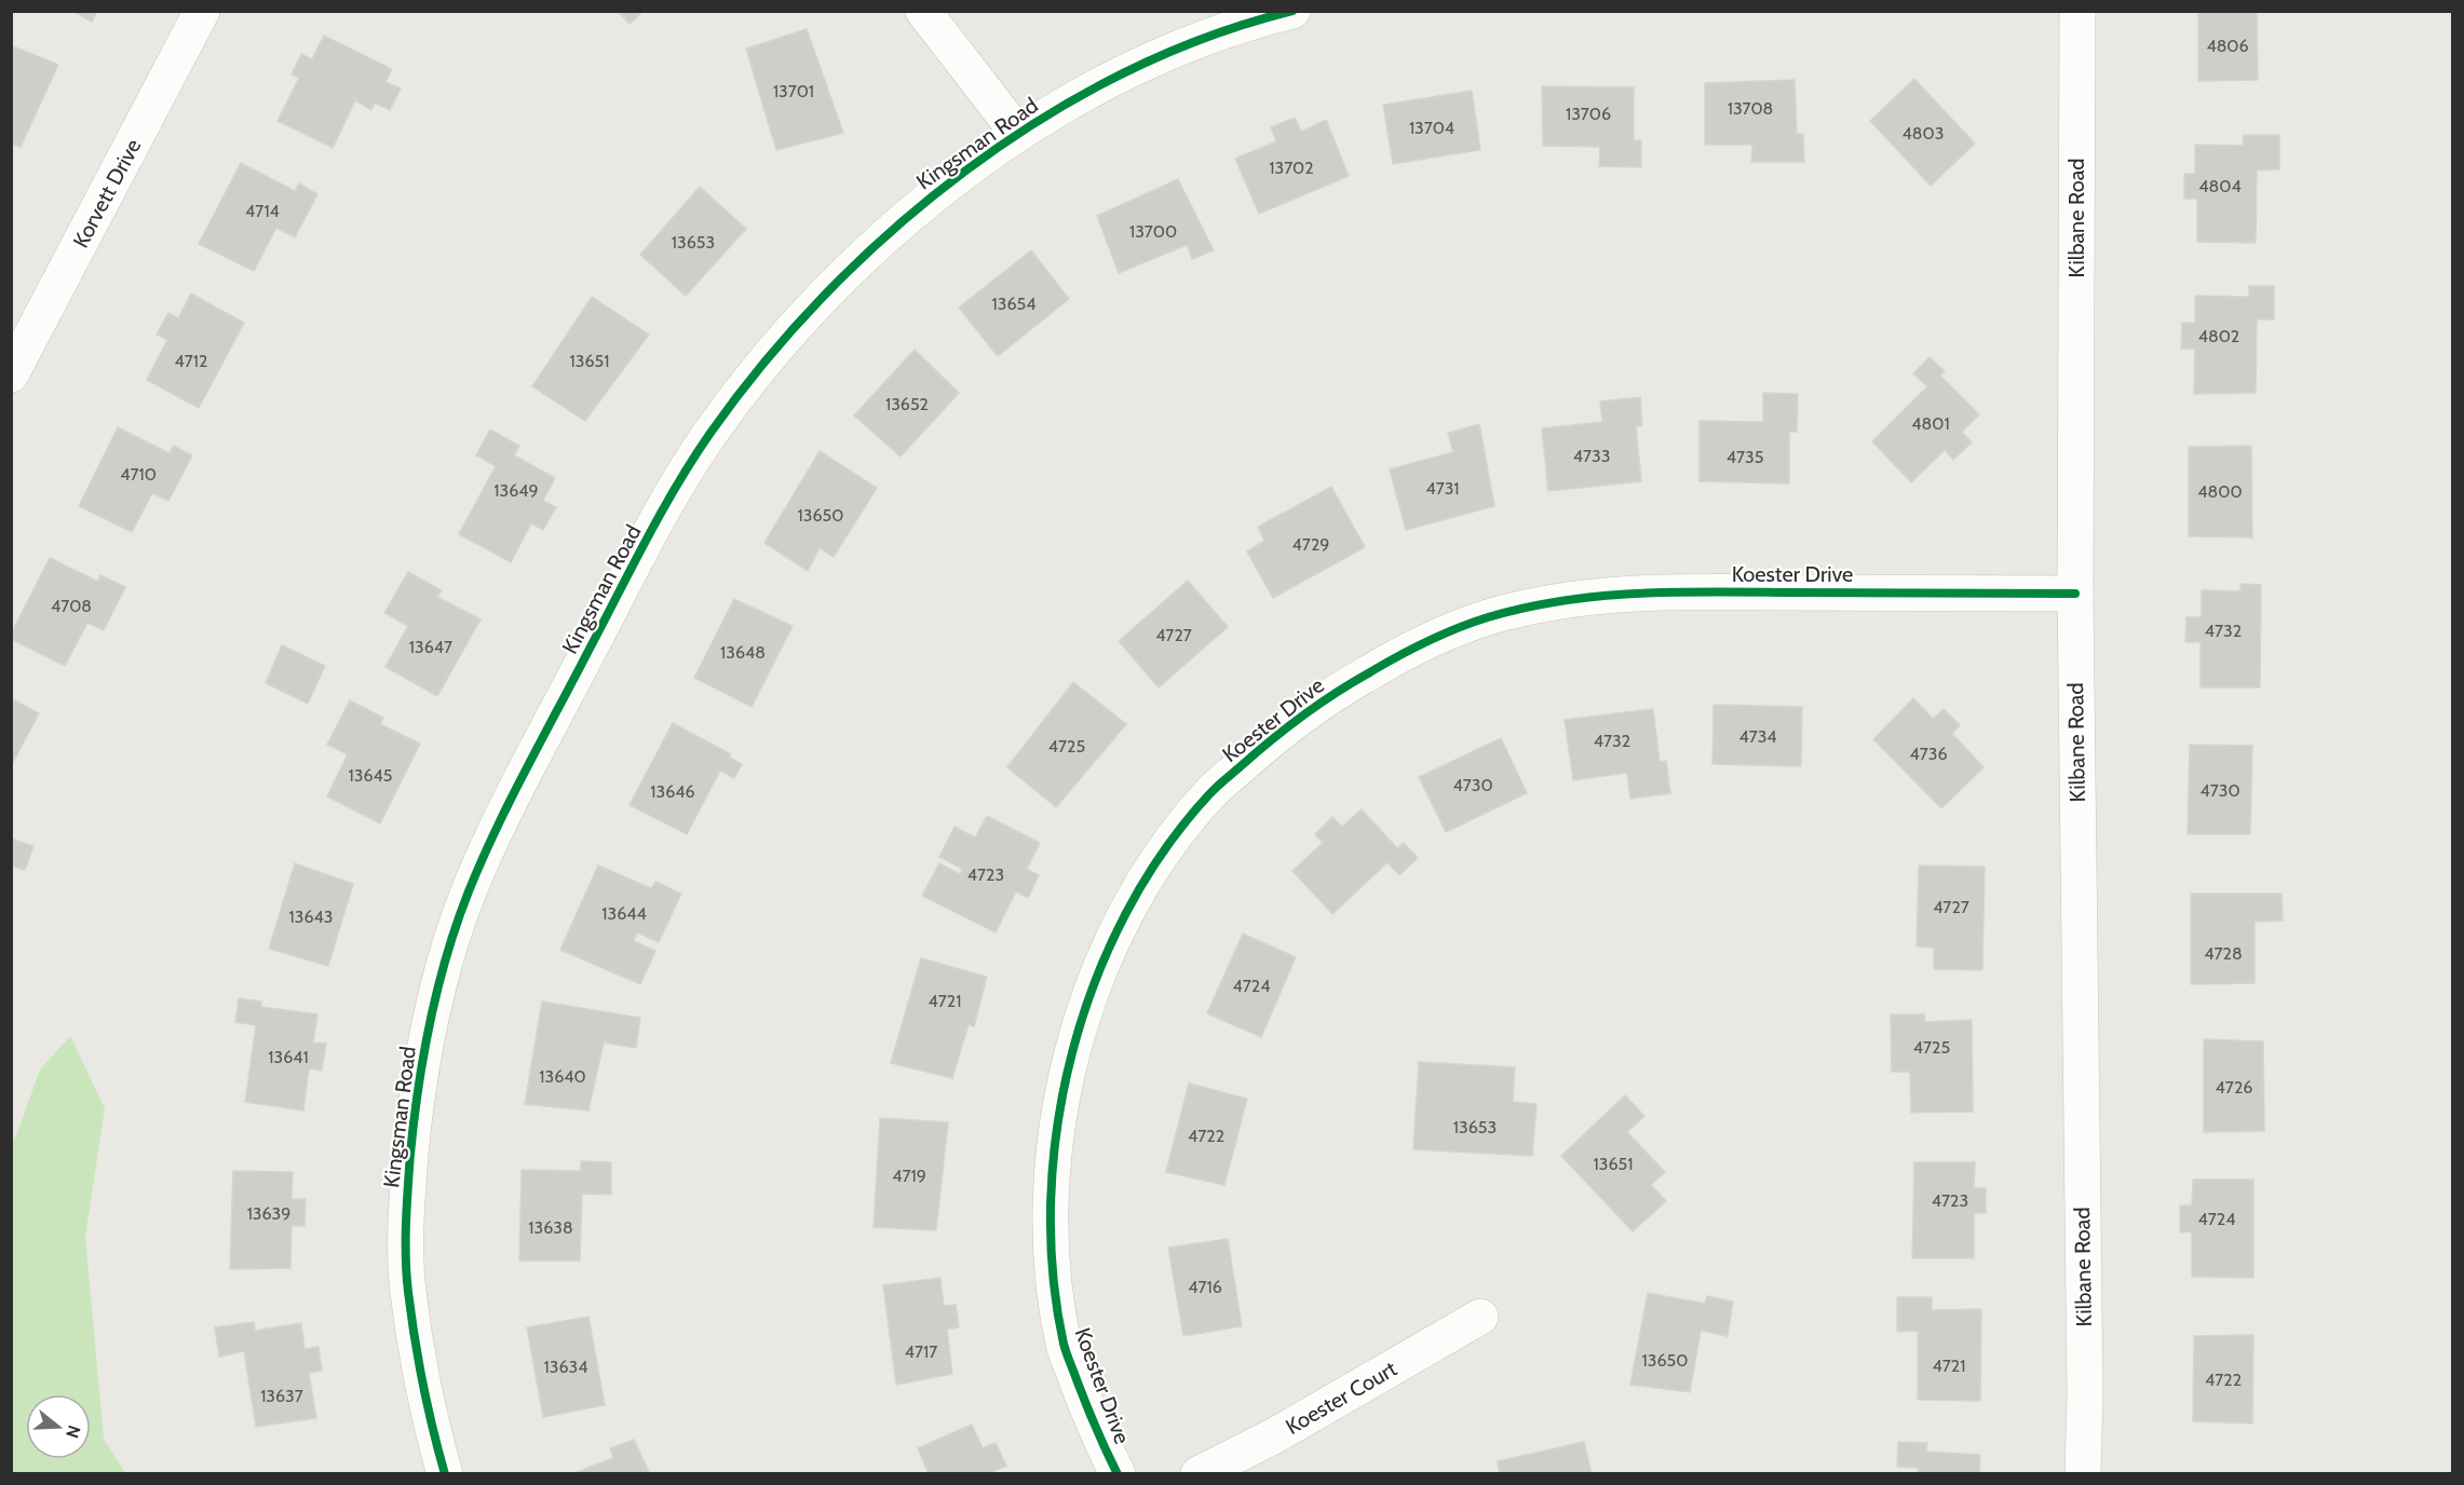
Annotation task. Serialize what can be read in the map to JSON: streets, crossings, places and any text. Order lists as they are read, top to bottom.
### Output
{
  "streets": {
    "street": [
      "Kingsman Road",
      "Korvett Drive",
      "Kilbane Road",
      "Koester Drive",
      "Koester Court"
    ]
  },
  "crossings": [
    ["Kilbane Road", "Koester Drive"]
  ],
  "house_numbers": [
    "4806",
    "13701",
    "13708",
    "13706",
    "13704",
    "4803",
    "13702",
    "4804",
    "4714",
    "13700",
    "13653",
    "13654",
    "4802",
    "4712",
    "13651",
    "13652",
    "4801",
    "4733",
    "4735",
    "4710",
    "4731",
    "13649",
    "4800",
    "13650",
    "4729",
    "4708",
    "4732",
    "4727",
    "13647",
    "13648",
    "4734",
    "4732",
    "4725",
    "4736",
    "13645",
    "4730",
    "4730",
    "13646",
    "4723",
    "4727",
    "13644",
    "13643",
    "4728",
    "4724",
    "4721",
    "4725",
    "13641",
    "13640",
    "4726",
    "13653",
    "4722",
    "13651",
    "4719",
    "4723",
    "13639",
    "4724",
    "13638",
    "4716",
    "4717",
    "13650",
    "4721",
    "13634",
    "4722",
    "13637"
  ],
  "north": "right"
}
